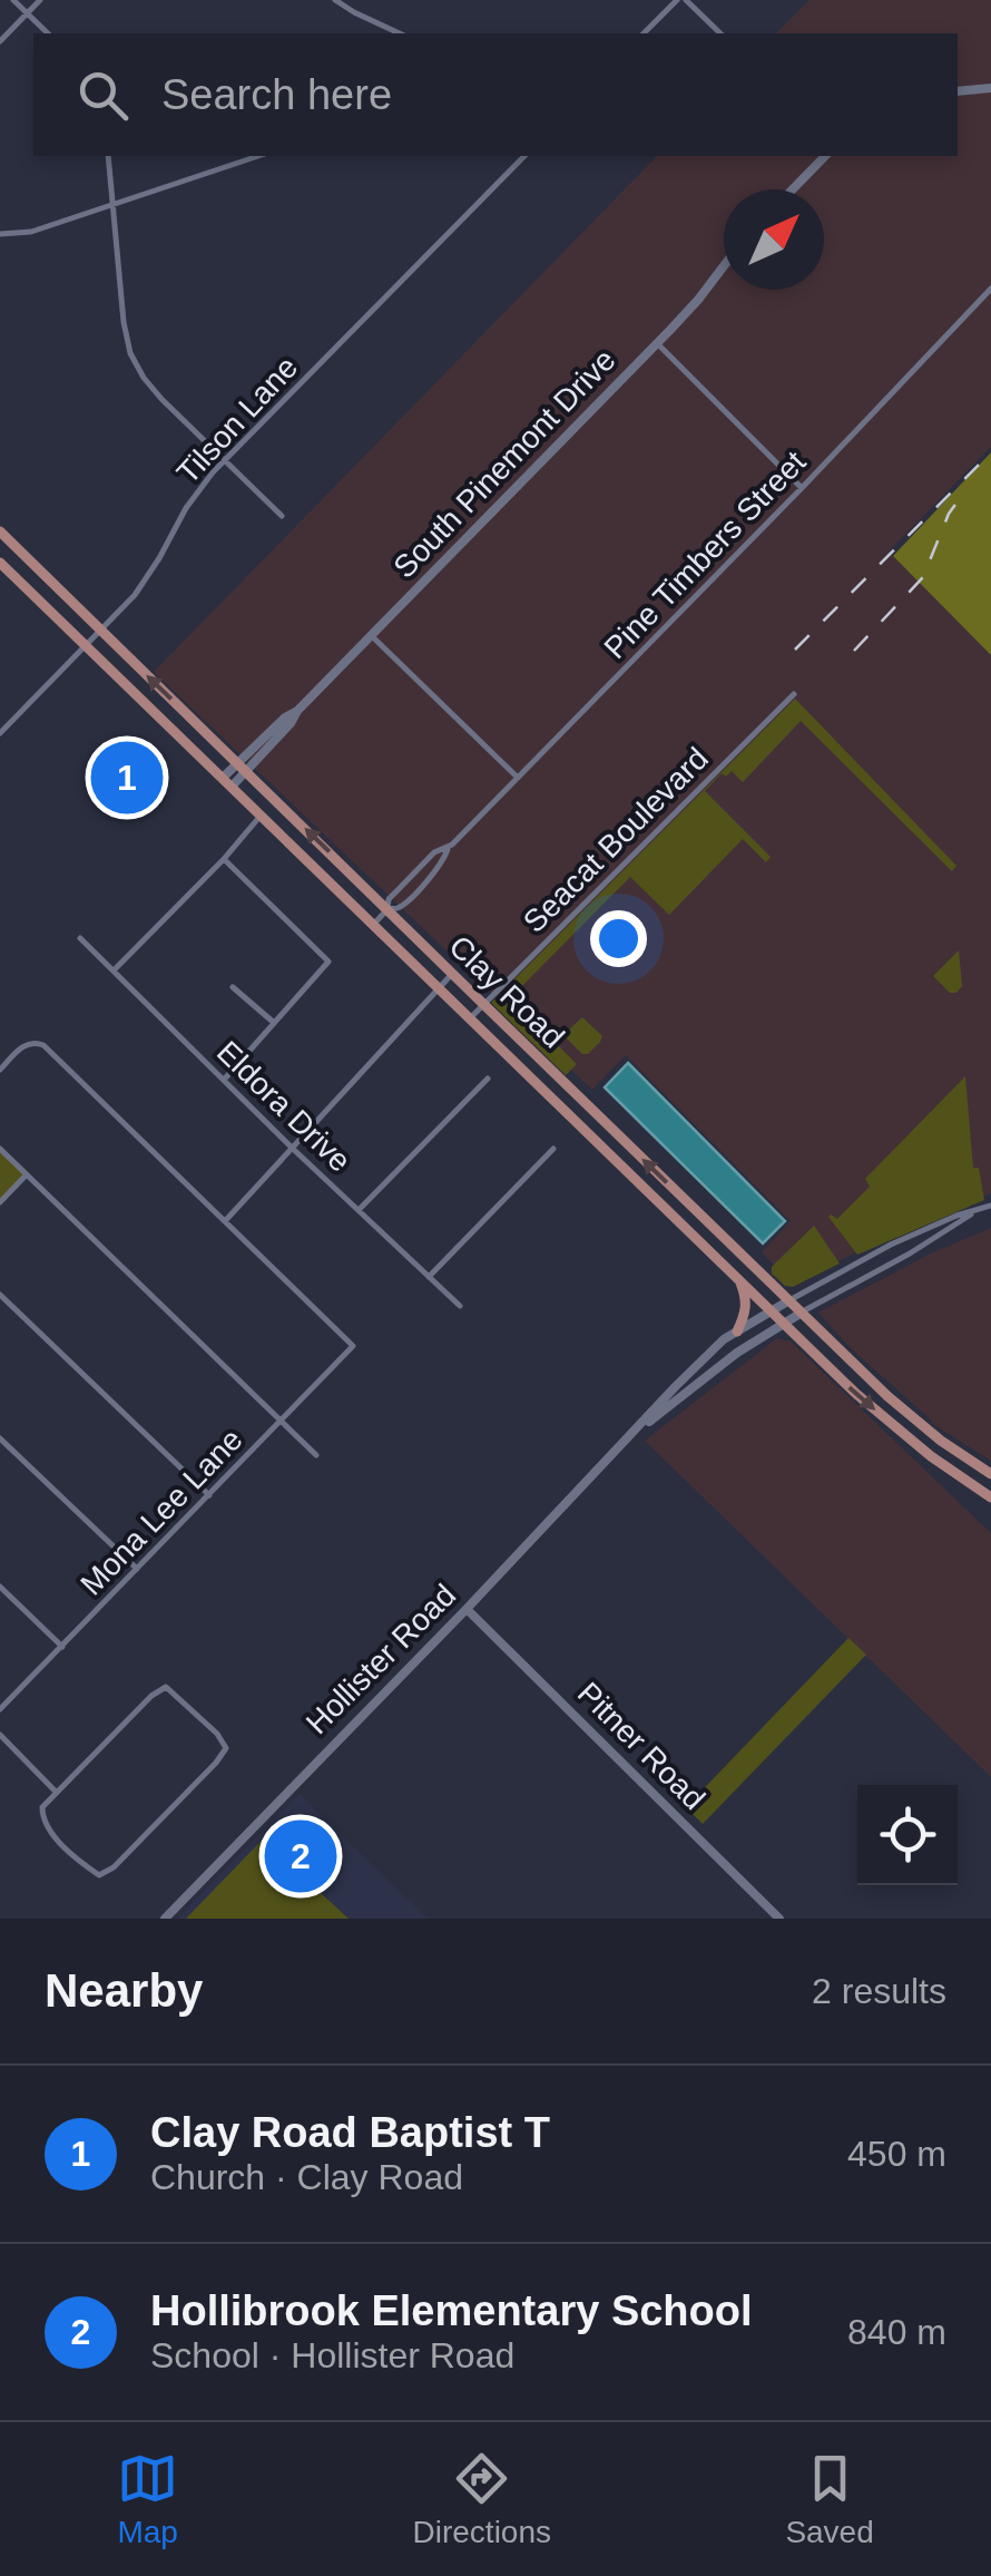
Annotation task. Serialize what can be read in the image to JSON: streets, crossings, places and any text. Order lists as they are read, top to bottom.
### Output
{
  "streets": {
    "main road": ["Clay Road"],
    "street": [
      "Tilson Lane",
      "South Pinemont Drive",
      "Pine Timbers Street",
      "Seacat Boulevard",
      "Eldora Drive",
      "Mona Lee Lane",
      "Hollister Road",
      "Pitner Road"
    ]
  },
  "crossings": [
    ["Tilson Lane", "Clay Road"],
    ["South Pinemont Drive", "Clay Road"],
    ["Pine Timbers Street", "Clay Road"],
    ["Seacat Boulevard", "Clay Road"],
    ["Clay Road", "Hollister Road"],
    ["Hollister Road", "Pitner Road"]
  ],
  "north": "top right",
  "page": {
    "search": "Search here",
    "pins": ["1", "2"],
    "heading": ["Nearby", "2 results"],
    "list": [
      {
        "mark": "1",
        "name": "Clay Road Baptist T",
        "note": "Church · Clay Road",
        "value": "450 m"
      },
      {
        "mark": "2",
        "name": "Hollibrook Elementary School",
        "note": "School · Hollister Road",
        "value": "840 m"
      }
    ],
    "nav": ["Map", "Directions", "Saved"]
  }
}
